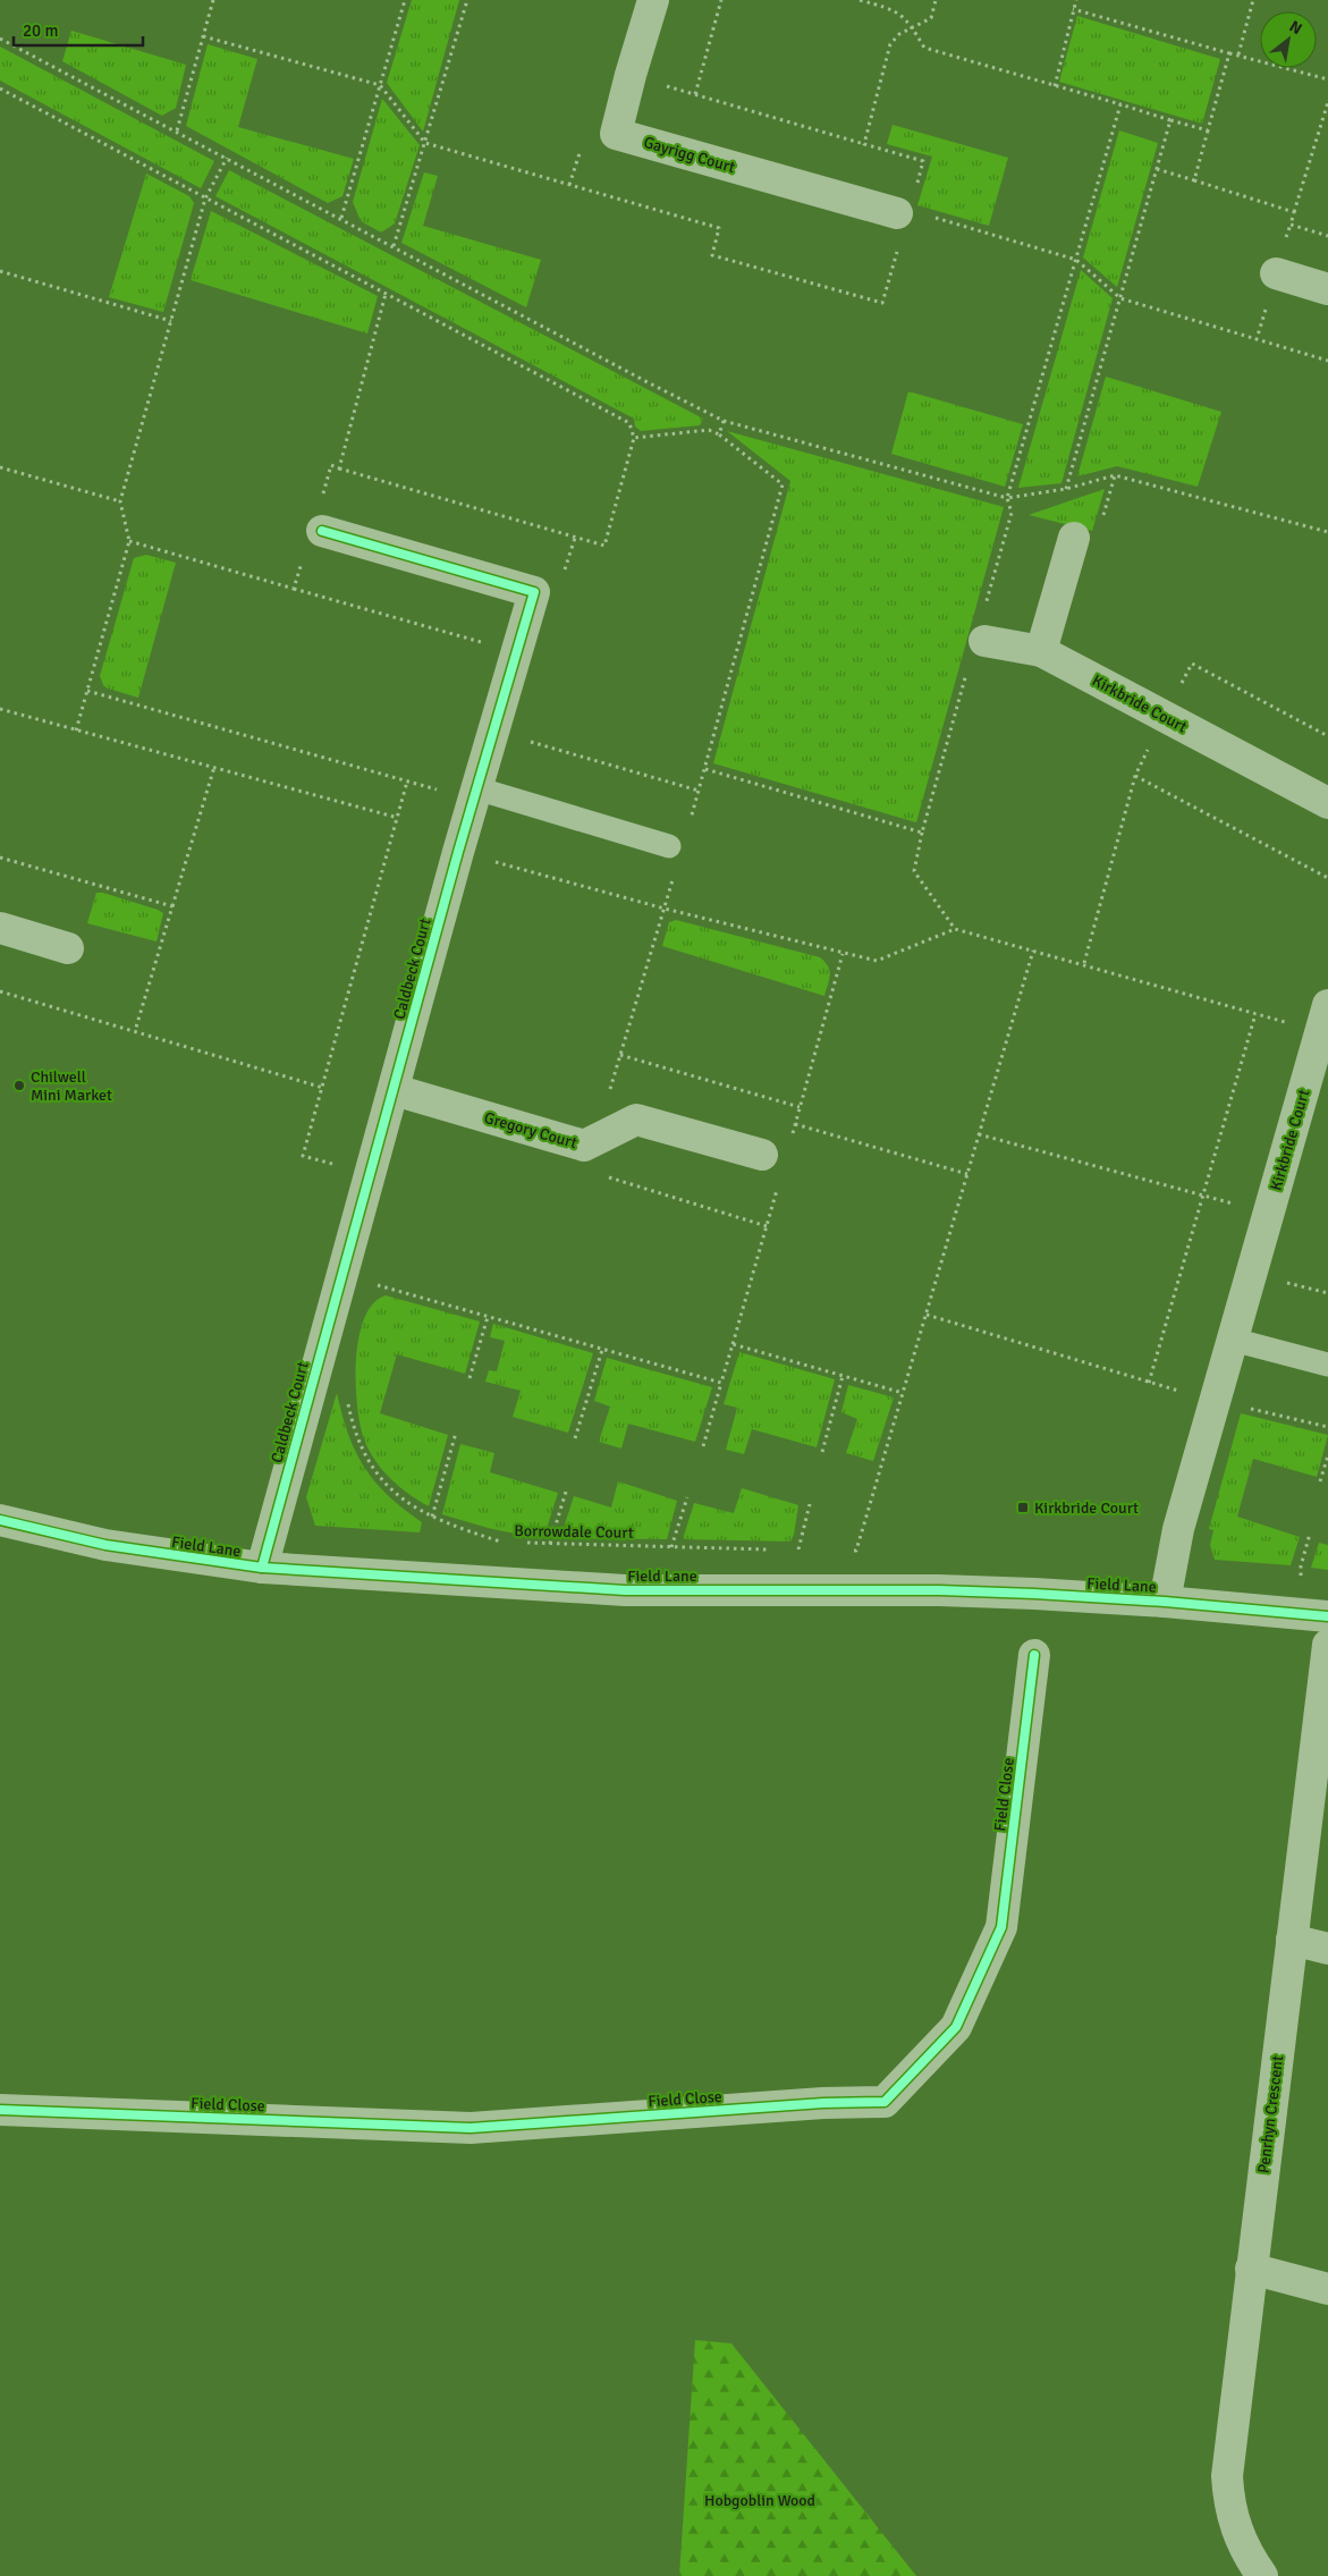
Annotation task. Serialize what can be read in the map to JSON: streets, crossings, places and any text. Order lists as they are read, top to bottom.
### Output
{
  "streets": {
    "street": [
      "Gayrigg Court",
      "Kirkbride Court",
      "Caldbeck Court",
      "Gregory Court",
      "Field Lane",
      "Field Close",
      "Penrhyn Crescent"
    ],
    "path": ["Borrowdale Court"]
  },
  "crossings": [
    ["Kirkbride Court", "Field Lane"],
    ["Caldbeck Court", "Gregory Court"],
    ["Caldbeck Court", "Field Lane"]
  ],
  "parks": ["Hobgoblin Wood"],
  "places": {
    "other": ["Chilwell Mini Market"],
    "transit": ["Kirkbride Court"]
  },
  "scale_bar": "20 m",
  "north": "top right"
}
